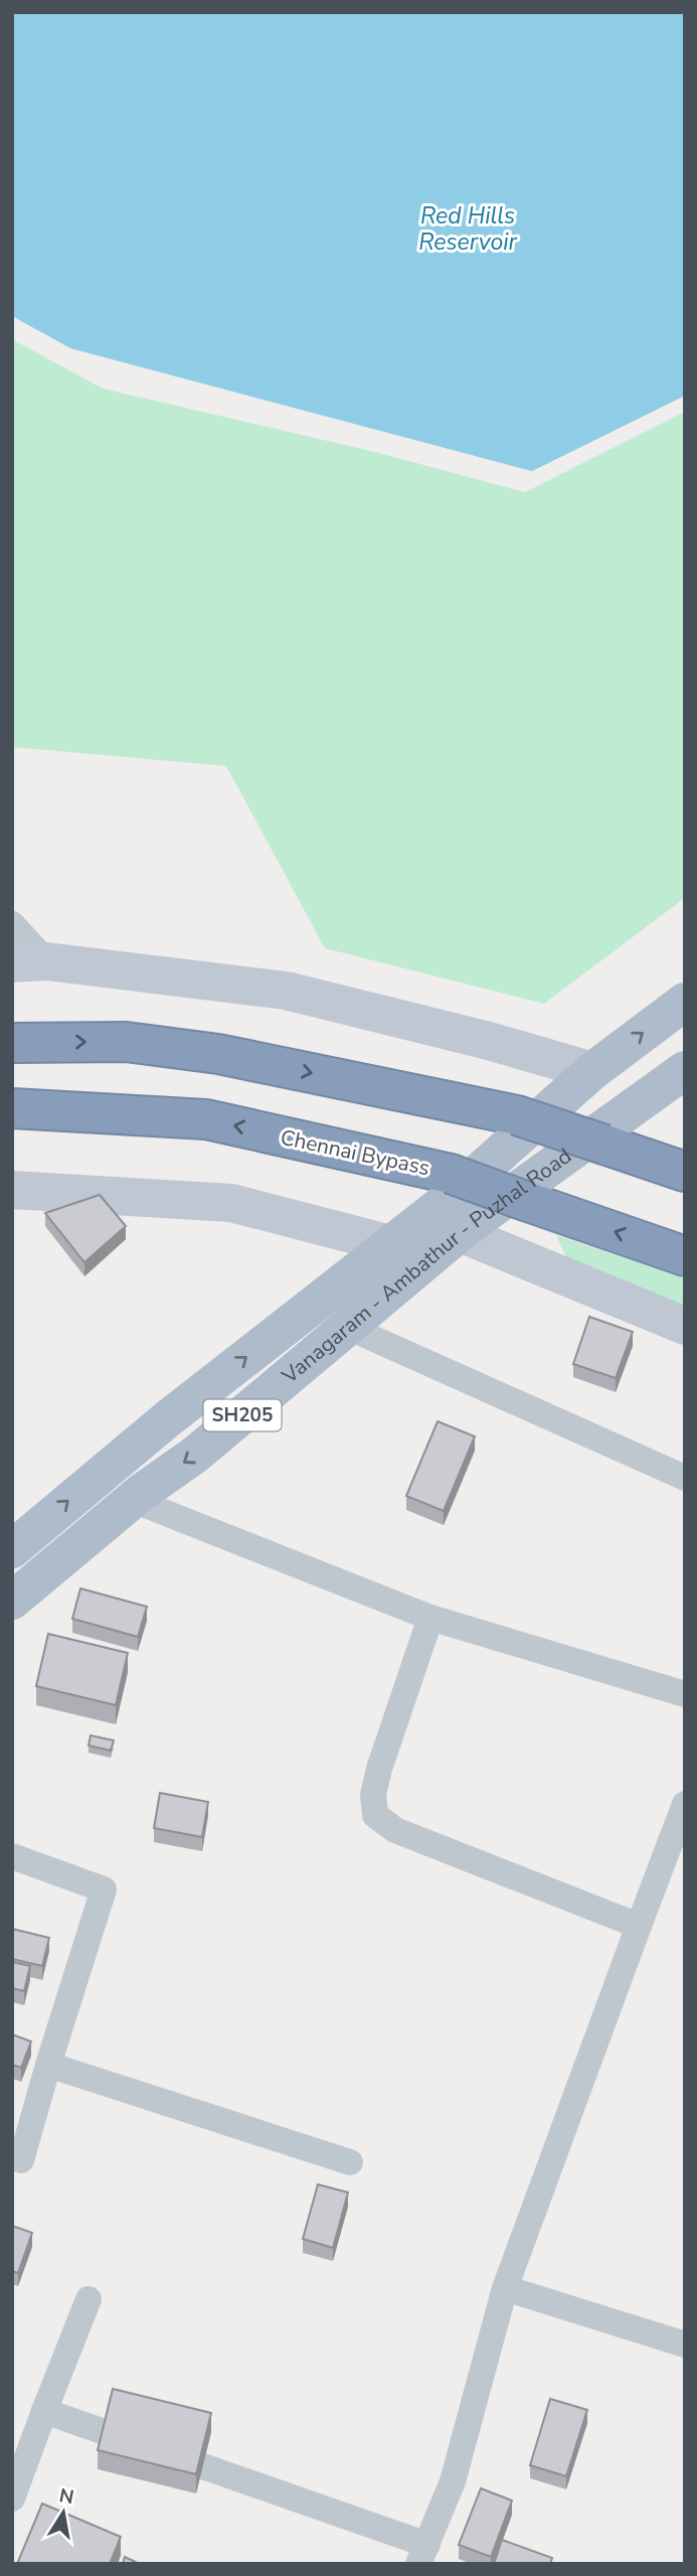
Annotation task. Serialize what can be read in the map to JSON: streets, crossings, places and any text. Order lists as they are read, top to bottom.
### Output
{
  "streets": {
    "highway": ["Chennai Bypass"],
    "main road": ["Vanagaram - Ambathur - Puzhal Road", "SH205"]
  },
  "water": ["Red Hills Reservoir"],
  "north": "top"
}
